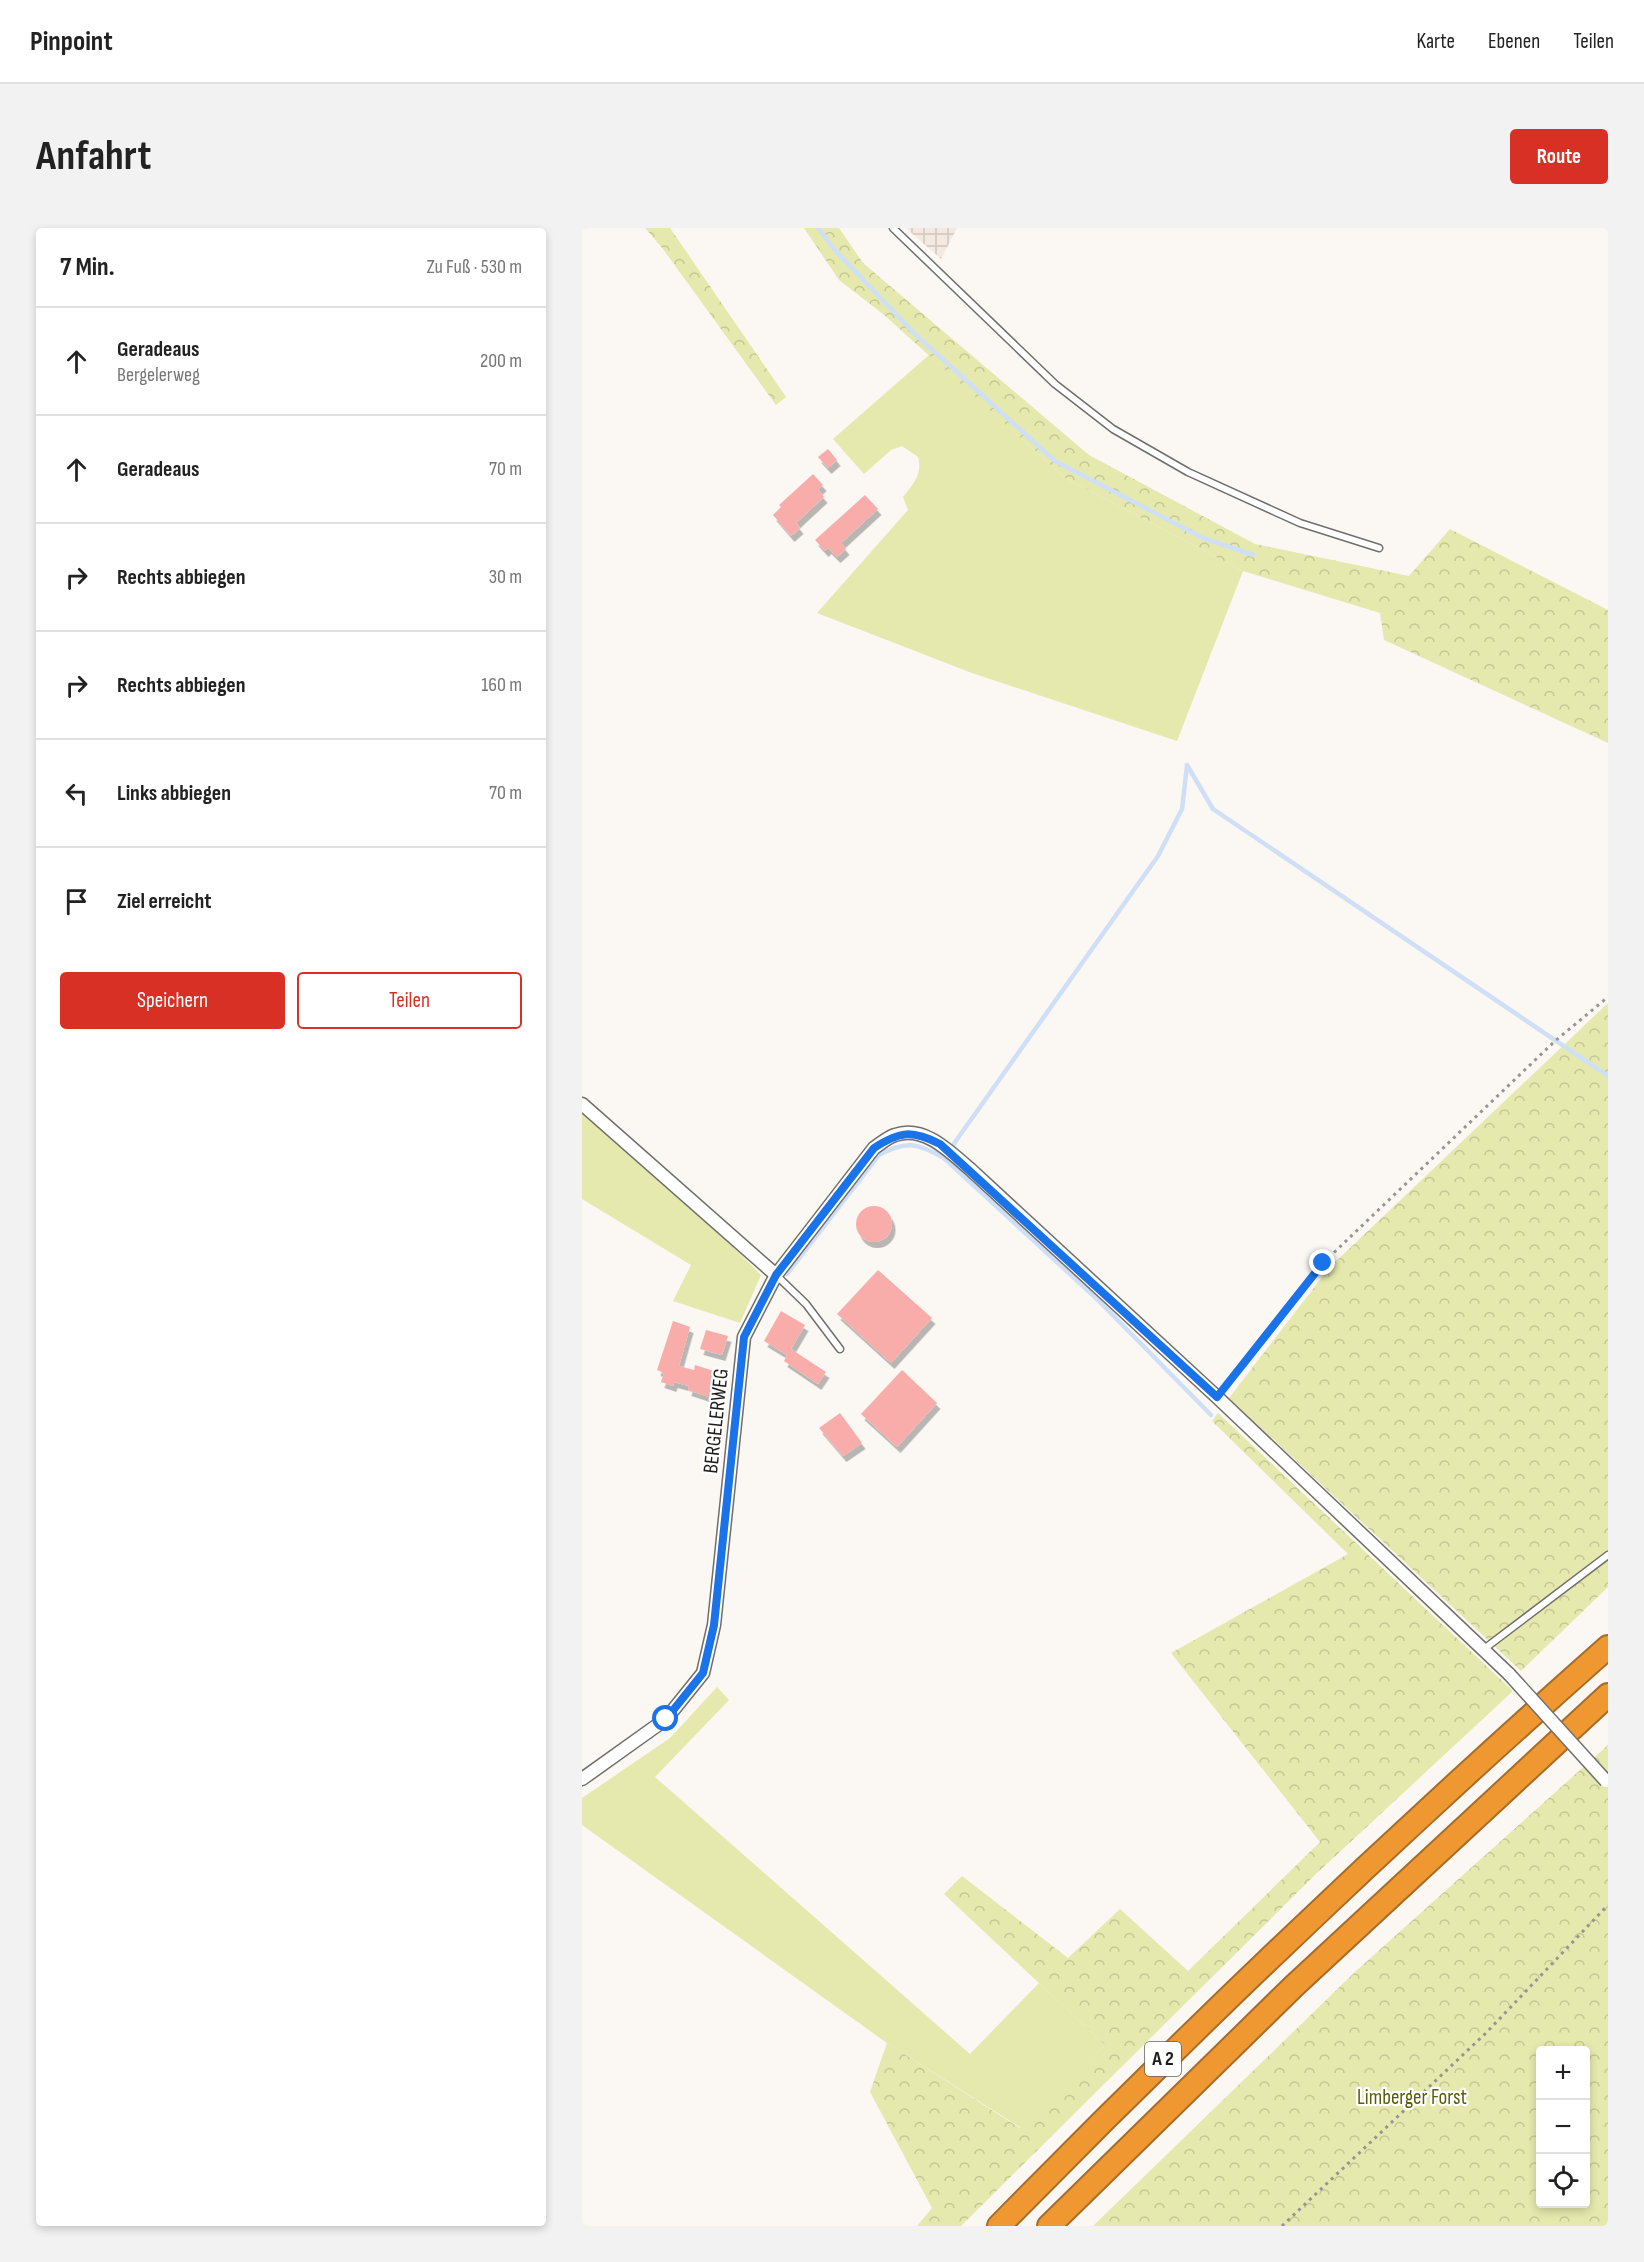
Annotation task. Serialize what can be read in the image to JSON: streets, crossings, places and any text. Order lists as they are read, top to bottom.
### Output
{
  "streets": {
    "highway": ["A 2"],
    "street": ["BERGELERWEG"]
  },
  "parks": ["Limberger Forst"],
  "page": {
    "header": "Pinpoint",
    "nav": ["Karte", "Ebenen", "Teilen"],
    "buttons": [
      "Route",
      ["Speichern", "Teilen"]
    ],
    "title": "Anfahrt",
    "heading": ["7 Min.", "Zu Fuß · 530 m"],
    "list": [
      ["Geradeaus", "Bergelerweg", "200 m"],
      ["Geradeaus", "70 m"],
      ["Rechts abbiegen", "30 m"],
      ["Rechts abbiegen", "160 m"],
      ["Links abbiegen", "70 m"],
      "Ziel erreicht"
    ],
    "map_buttons": ["+", "−"]
  }
}
